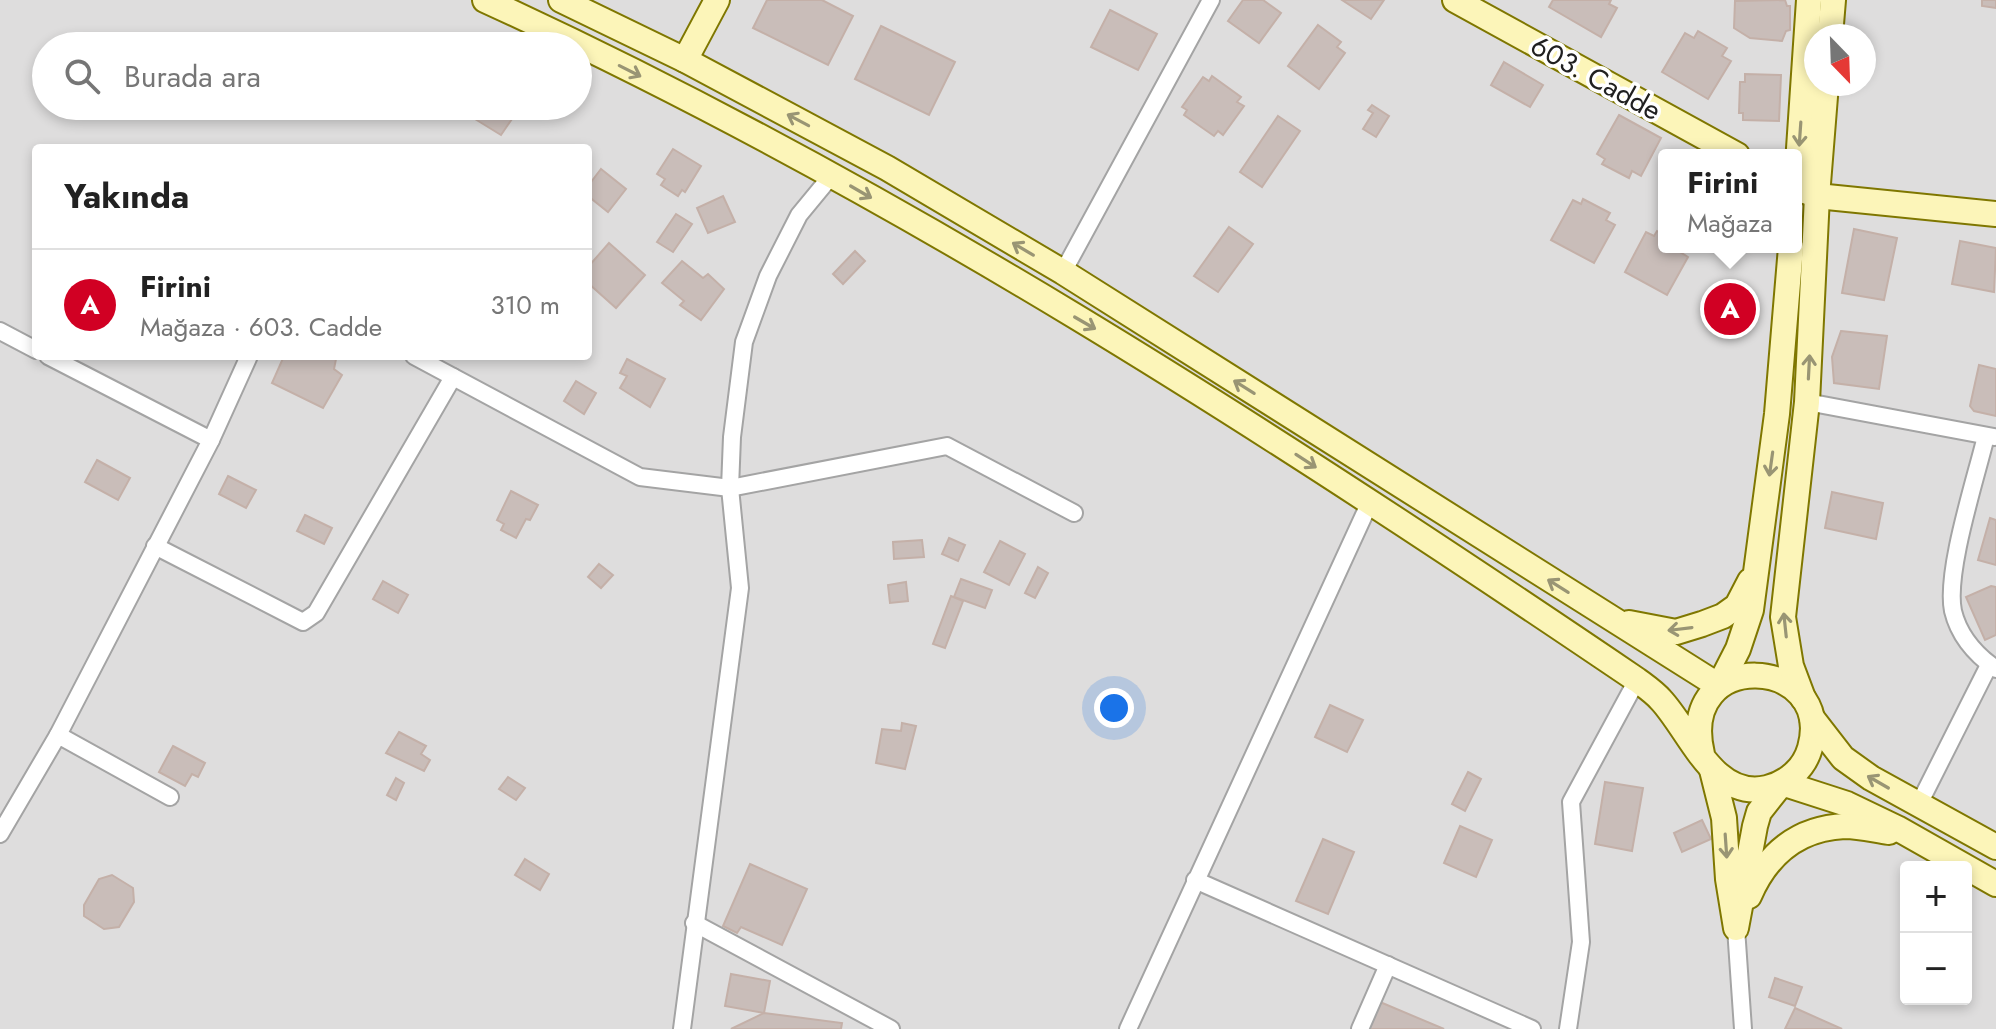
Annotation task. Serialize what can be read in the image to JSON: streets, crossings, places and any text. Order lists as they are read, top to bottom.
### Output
{
  "streets": {
    "main road": ["603. Cadde"]
  },
  "north": "bottom right",
  "page": {
    "search": "Burada ara",
    "heading": "Yakında",
    "popup": ["Firini", "Mağaza"],
    "list": [
      {
        "mark": "A",
        "name": "Firini",
        "note": "Mağaza · 603. Cadde",
        "value": "310 m"
      }
    ],
    "pins": "A",
    "map_buttons": ["+", "−"]
  }
}
